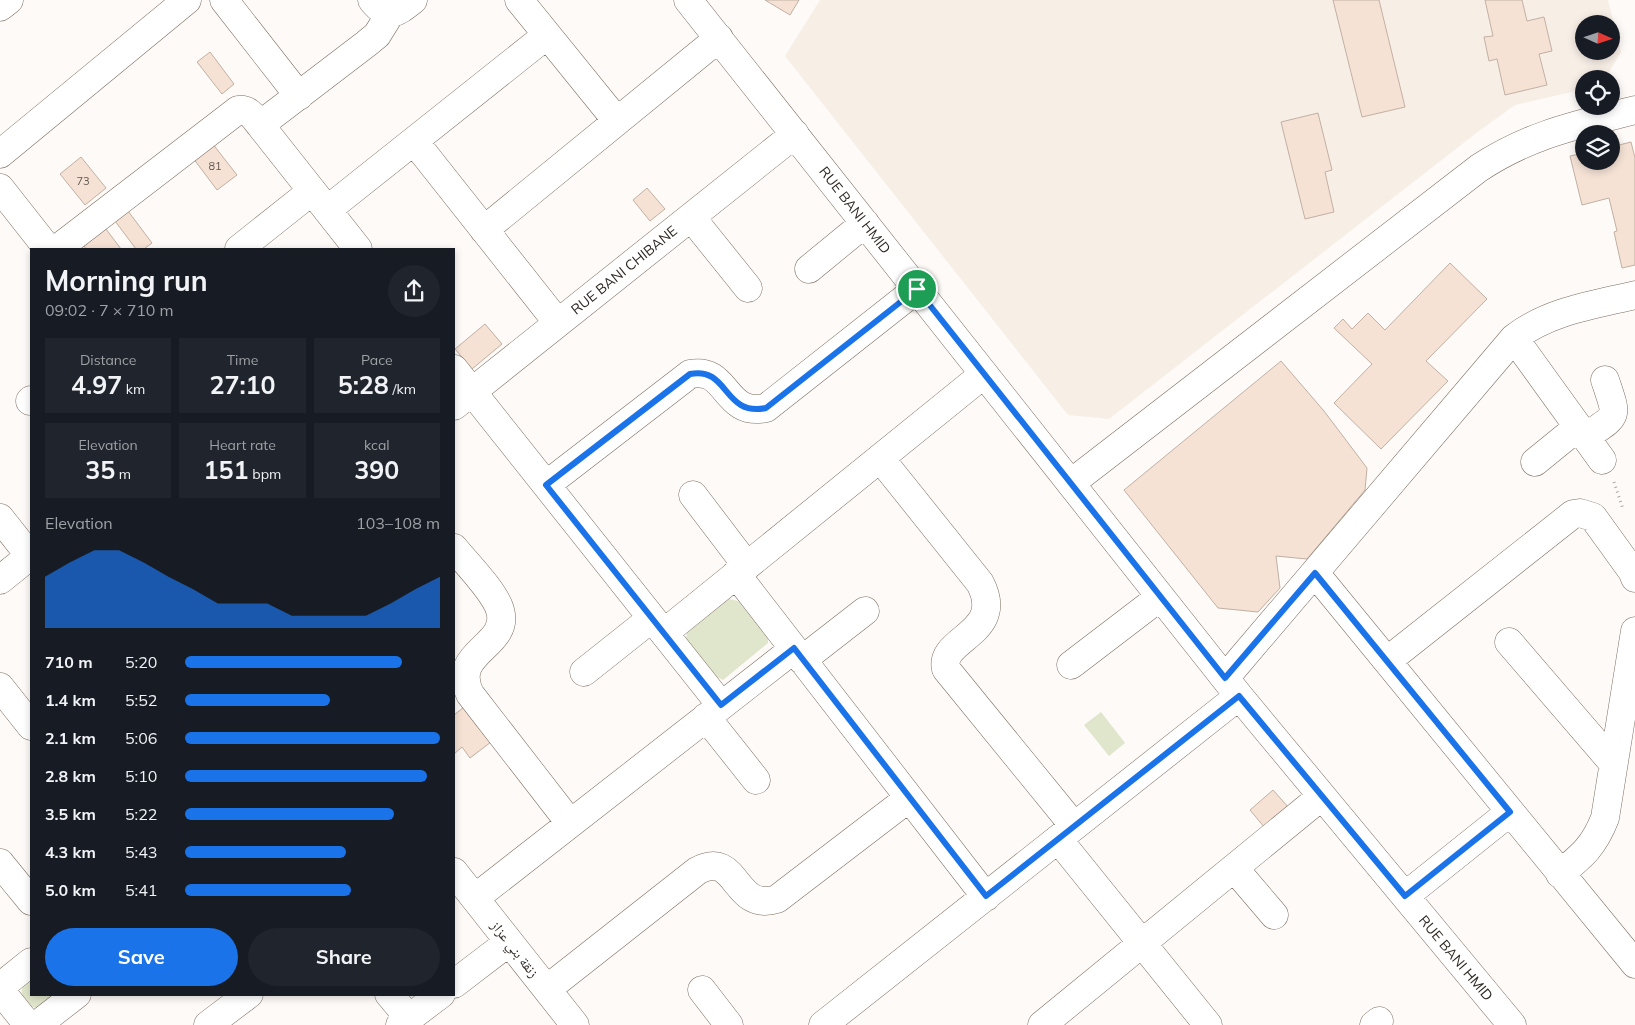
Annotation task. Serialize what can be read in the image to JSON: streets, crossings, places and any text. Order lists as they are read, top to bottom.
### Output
{
  "streets": {
    "street": ["RUE BANI HMID", "RUE BANI CHIBANE", "زنقة بني عزاز"]
  },
  "crossings": [
    ["RUE BANI HMID", "RUE BANI CHIBANE"]
  ],
  "house_numbers": ["81", "73"],
  "north": "right",
  "page": {
    "heading": ["Morning run", "09:02 · 7 × 710 m"],
    "stats": [
      ["Distance", "4.97 km"],
      ["Time", "27:10"],
      ["Pace", "5:28 /km"],
      ["Elevation", "35 m"],
      ["Heart rate", "151 bpm"],
      ["kcal", "390"]
    ],
    "chart": ["Elevation", "103–108 m"],
    "list": [
      {
        "name": "710 m",
        "note": "5:20"
      },
      {
        "name": "1.4 km",
        "note": "5:52"
      },
      {
        "name": "2.1 km",
        "note": "5:06"
      },
      {
        "name": "2.8 km",
        "note": "5:10"
      },
      {
        "name": "3.5 km",
        "note": "5:22"
      },
      {
        "name": "4.3 km",
        "note": "5:43"
      },
      {
        "name": "5.0 km",
        "note": "5:41"
      }
    ],
    "buttons": ["Save", "Share"]
  }
}
